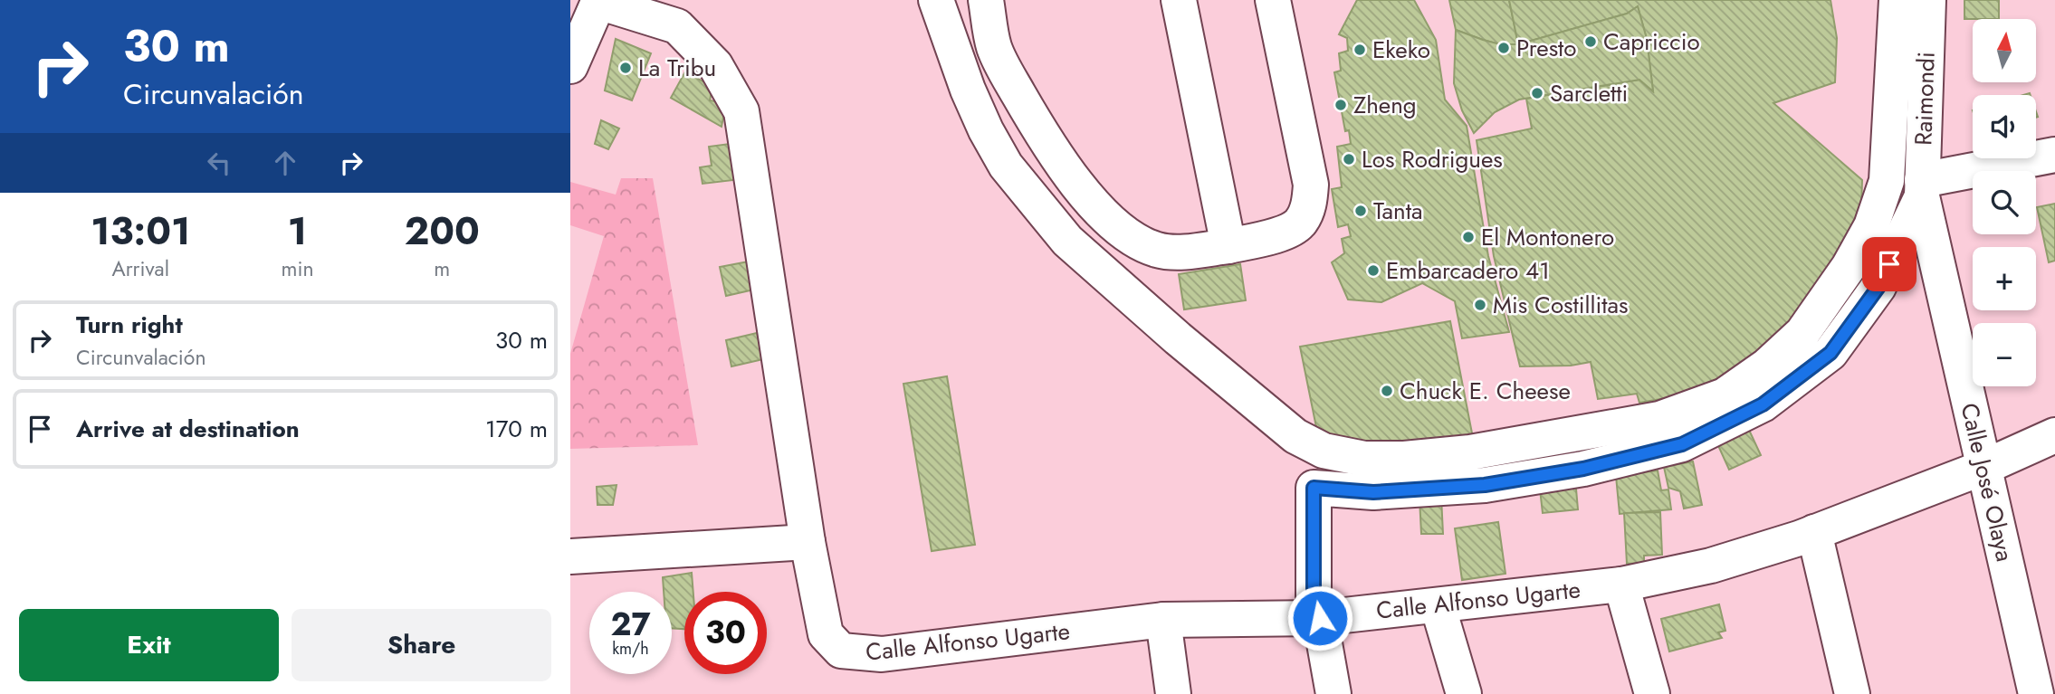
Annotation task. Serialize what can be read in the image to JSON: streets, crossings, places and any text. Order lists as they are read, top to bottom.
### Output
{
  "streets": {
    "street": ["Raimondi", "Calle José Olaya", "Calle Alfonso Ugarte"]
  },
  "crossings": [
    ["Raimondi", "Calle José Olaya"],
    ["Calle José Olaya", "Calle Alfonso Ugarte"]
  ],
  "places": [
    "Capriccio",
    "Presto",
    "Ekeko",
    "La Tribu",
    "Sarcletti",
    "Zheng",
    "Los Rodrigues",
    "Tanta",
    "El Montonero",
    "Embarcadero 41",
    "Mis Costillitas",
    "Chuck E. Cheese"
  ],
  "north": "top",
  "page": {
    "turn": ["30 m", "Circunvalación"],
    "map_buttons": ["+", "−"],
    "eta": [
      "13:01",
      "Arrival",
      "1",
      "min",
      "200",
      "m"
    ],
    "list": [
      {
        "name": "Turn right",
        "note": "Circunvalación",
        "value": "30 m"
      },
      {
        "name": "Arrive at destination",
        "value": "170 m"
      }
    ],
    "speed": "27 km/h",
    "limit": "30",
    "buttons": ["Exit", "Share"]
  }
}
